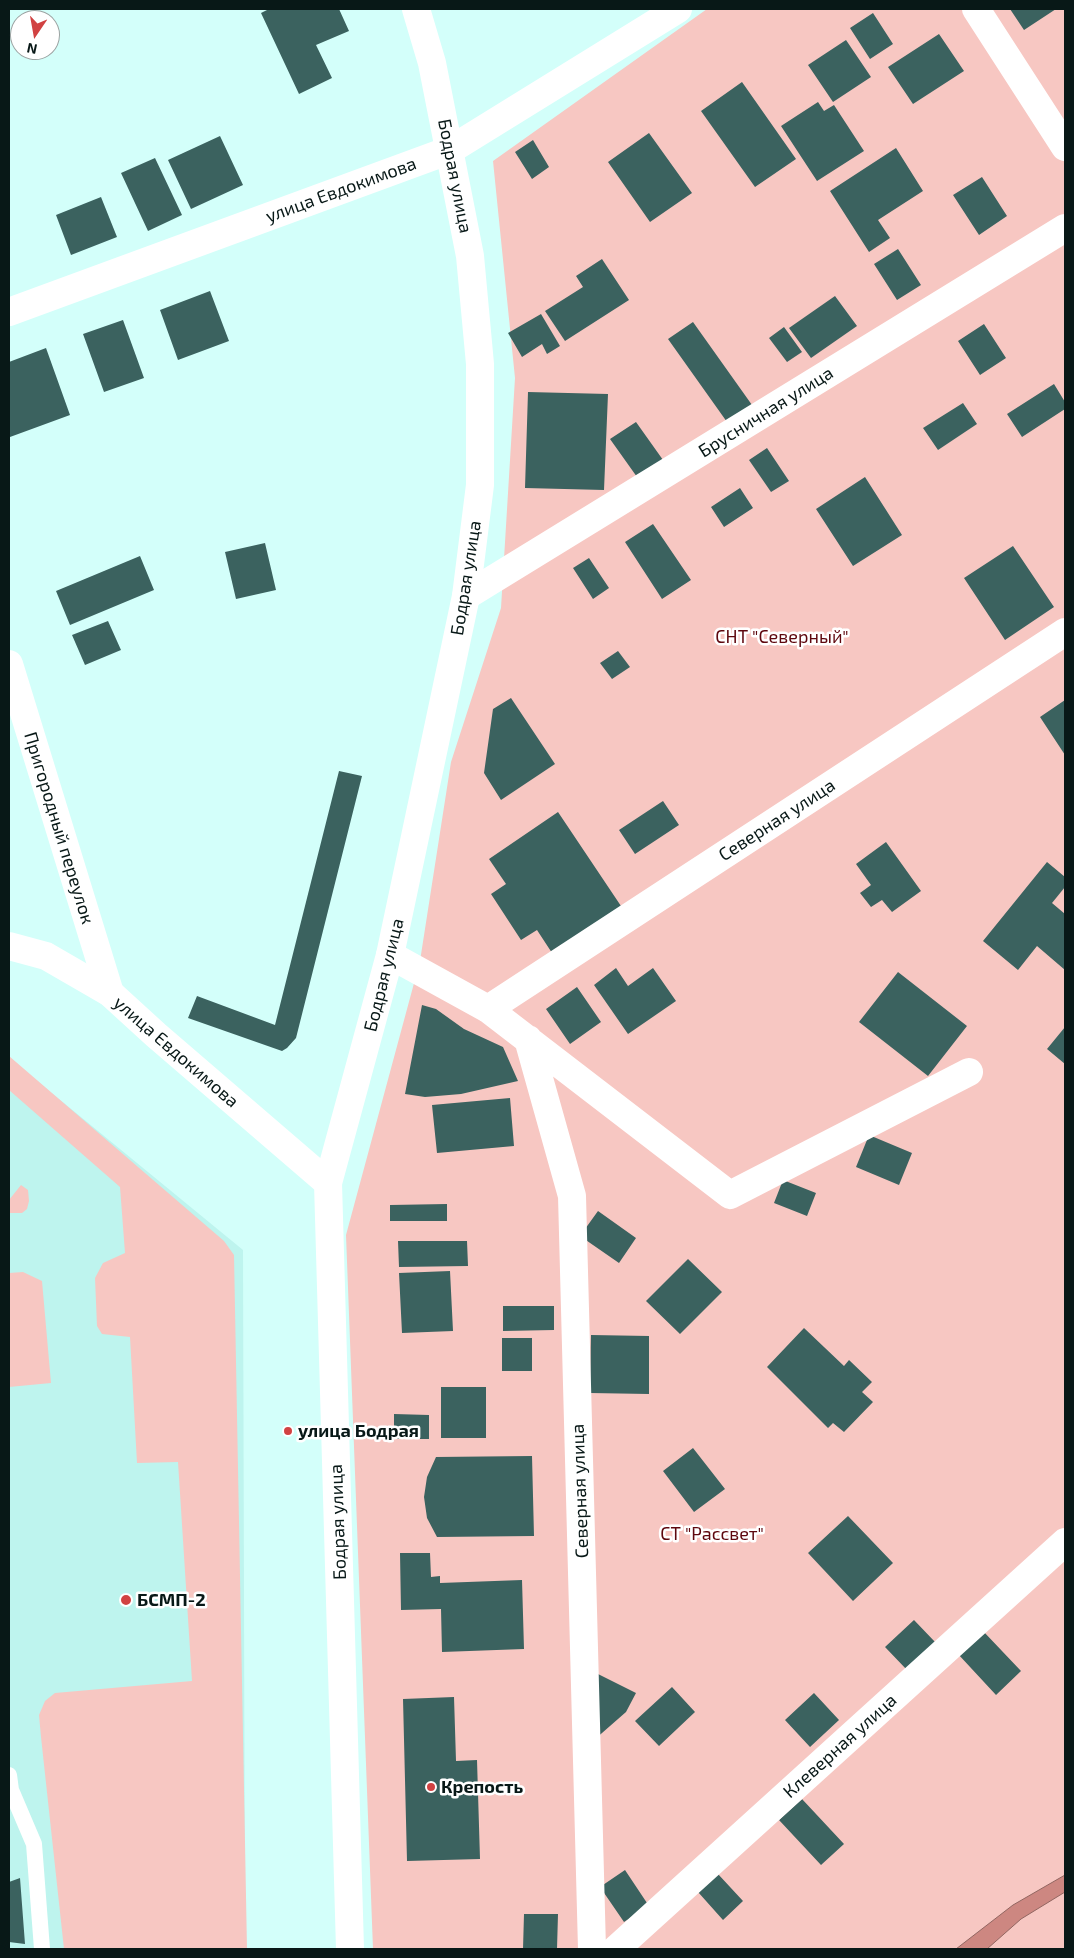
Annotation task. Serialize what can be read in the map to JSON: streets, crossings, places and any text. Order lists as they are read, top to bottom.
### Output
{
  "streets": {
    "street": [
      "Бодрая улица",
      "улица Евдокимова",
      "Брусничная улица",
      "Северная улица",
      "Пригородный переулок",
      "Клеверная улица"
    ]
  },
  "crossings": [
    ["Бодрая улица", "улица Евдокимова"],
    ["Бодрая улица", "Брусничная улица"],
    ["улица Евдокимова", "Пригородный переулок"]
  ],
  "parks": ["СНТ \"Северный\"", "СТ \"Рассвет\""],
  "places": ["улица Бодрая", "БСМП-2", "Крепость"],
  "north": "bottom"
}
